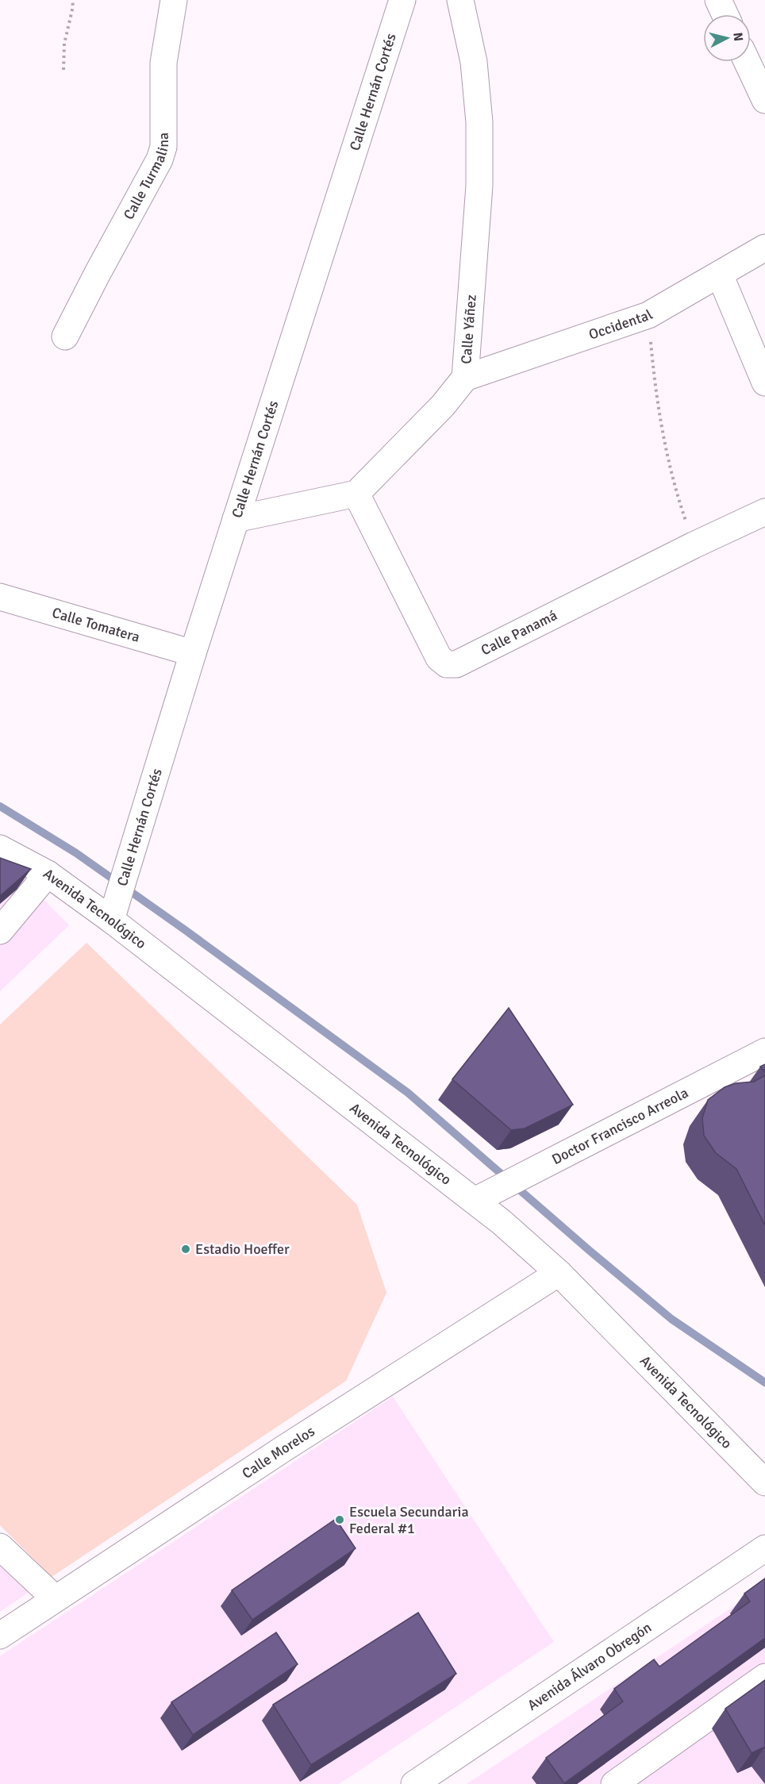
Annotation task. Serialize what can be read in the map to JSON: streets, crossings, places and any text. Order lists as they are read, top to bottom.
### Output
{
  "streets": {
    "main road": [
      "Calle Hernán Cortés",
      "Calle Turmalina",
      "Occidental",
      "Calle Yáñez",
      "Calle Tomatera",
      "Calle Panamá",
      "Avenida Tecnológico",
      "Doctor Francisco Arreola",
      "Calle Morelos",
      "Avenida Álvaro Obregón"
    ]
  },
  "crossings": [
    ["Calle Hernán Cortés", "Calle Tomatera"],
    ["Calle Hernán Cortés", "Avenida Tecnológico"],
    ["Occidental", "Calle Yáñez"],
    ["Calle Yáñez", "Calle Panamá"],
    ["Avenida Tecnológico", "Doctor Francisco Arreola"],
    ["Avenida Tecnológico", "Calle Morelos"]
  ],
  "places": ["Estadio Hoeffer", "Escuela Secundaria Federal #1"],
  "north": "right"
}
